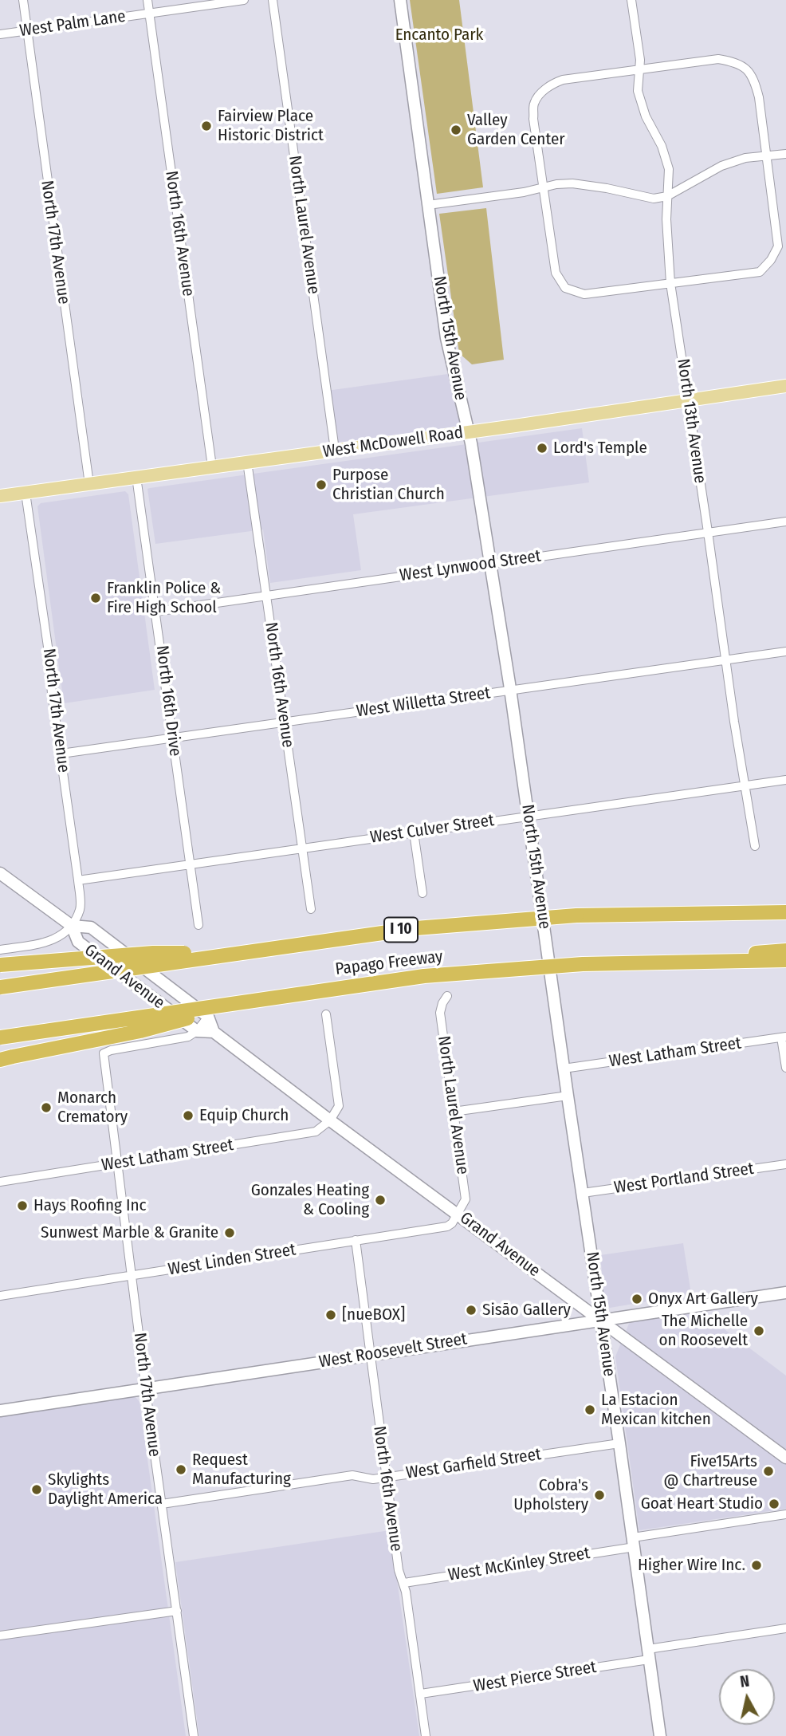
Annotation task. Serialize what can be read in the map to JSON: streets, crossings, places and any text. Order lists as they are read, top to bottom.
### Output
{
  "streets": {
    "highway": ["I 10", "Papago Freeway"],
    "main road": ["West McDowell Road"],
    "street": [
      "West Palm Lane",
      "North Laurel Avenue",
      "North 16th Avenue",
      "North 17th Avenue",
      "North 15th Avenue",
      "North 13th Avenue",
      "West Lynwood Street",
      "North 16th Drive",
      "West Willetta Street",
      "West Culver Street",
      "Grand Avenue",
      "West Latham Street",
      "West Portland Street",
      "West Linden Street",
      "West Roosevelt Street",
      "West Garfield Street",
      "West McKinley Street",
      "West Pierce Street"
    ]
  },
  "crossings": [
    ["West Palm Lane", "North 16th Avenue"],
    ["West Palm Lane", "North 17th Avenue"],
    ["North Laurel Avenue", "West McDowell Road"],
    ["North Laurel Avenue", "Grand Avenue"],
    ["North Laurel Avenue", "West Linden Street"],
    ["North 16th Avenue", "West McDowell Road"],
    ["North 16th Avenue", "West Lynwood Street"],
    ["North 16th Avenue", "West Willetta Street"],
    ["North 16th Avenue", "West Culver Street"],
    ["North 16th Avenue", "West Linden Street"],
    ["North 16th Avenue", "West Roosevelt Street"],
    ["North 16th Avenue", "West Garfield Street"],
    ["North 16th Avenue", "West McKinley Street"],
    ["North 16th Avenue", "West Pierce Street"],
    ["North 17th Avenue", "West McDowell Road"],
    ["North 17th Avenue", "West Willetta Street"],
    ["North 17th Avenue", "West Culver Street"],
    ["North 17th Avenue", "Grand Avenue"],
    ["North 17th Avenue", "West Latham Street"],
    ["North 17th Avenue", "West Linden Street"],
    ["North 17th Avenue", "West Roosevelt Street"],
    ["North 17th Avenue", "West Garfield Street"],
    ["North 15th Avenue", "West McDowell Road"],
    ["North 15th Avenue", "West Lynwood Street"],
    ["North 15th Avenue", "West Willetta Street"],
    ["North 15th Avenue", "West Culver Street"],
    ["North 15th Avenue", "Grand Avenue"],
    ["North 15th Avenue", "West Latham Street"],
    ["North 15th Avenue", "West Portland Street"],
    ["North 15th Avenue", "West Roosevelt Street"],
    ["North 15th Avenue", "West Garfield Street"],
    ["North 15th Avenue", "West McKinley Street"],
    ["North 15th Avenue", "West Pierce Street"],
    ["North 13th Avenue", "West McDowell Road"],
    ["North 13th Avenue", "West Lynwood Street"],
    ["North 13th Avenue", "West Willetta Street"],
    ["North 13th Avenue", "West Culver Street"],
    ["West McDowell Road", "North 16th Drive"],
    ["West Lynwood Street", "North 16th Drive"],
    ["North 16th Drive", "West Willetta Street"],
    ["North 16th Drive", "West Culver Street"],
    ["Grand Avenue", "West Latham Street"],
    ["Grand Avenue", "West Linden Street"],
    ["Grand Avenue", "West Roosevelt Street"]
  ],
  "parks": ["Encanto Park"],
  "places": [
    "Fairview Place Historic District",
    "Valley Garden Center",
    "Lord's Temple",
    "Purpose Christian Church",
    "Franklin Police & Fire High School",
    "Monarch Crematory",
    "Equip Church",
    "Gonzales Heating & Cooling",
    "Hays Roofing Inc",
    "Sunwest Marble & Granite",
    "Onyx Art Gallery",
    "Sisāo Gallery",
    "[nueBOX]",
    "The Michelle on Roosevelt",
    "La Estacion Mexican kitchen",
    "Request Manufacturing",
    "Five15Arts @ Chartreuse",
    "Skylights Daylight America",
    "Cobra's Upholstery",
    "Goat Heart Studio",
    "Higher Wire Inc."
  ],
  "north": "top"
}
